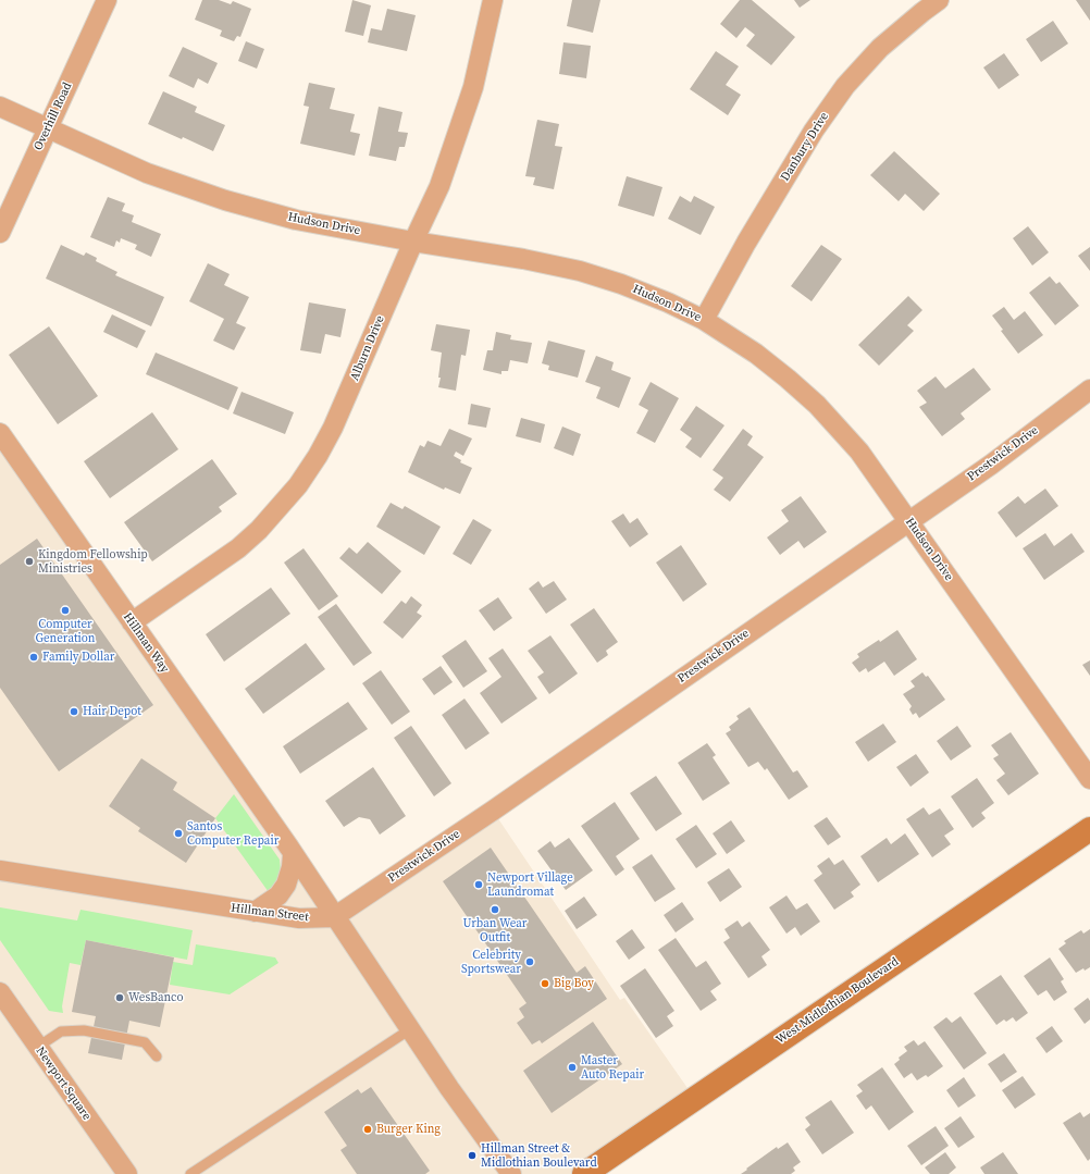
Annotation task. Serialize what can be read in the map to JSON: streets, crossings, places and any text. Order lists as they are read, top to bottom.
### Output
{
  "streets": {
    "main road": ["West Midlothian Boulevard"],
    "street": [
      "Overhill Road",
      "Danbury Drive",
      "Hudson Drive",
      "Alburn Drive",
      "Prestwick Drive",
      "Hillman Way",
      "Hillman Street",
      "Newport Square"
    ]
  },
  "crossings": [
    ["Overhill Road", "Hudson Drive"],
    ["Danbury Drive", "Hudson Drive"],
    ["Hudson Drive", "Alburn Drive"],
    ["Hudson Drive", "Prestwick Drive"],
    ["Alburn Drive", "Hillman Way"],
    ["Prestwick Drive", "Hillman Way"],
    ["Prestwick Drive", "Hillman Street"],
    ["Hillman Way", "Hillman Street"]
  ],
  "places": [
    "Kingdom Fellowship Ministries",
    "Computer Generation",
    "Family Dollar",
    "Hair Depot",
    "Santos Computer Repair",
    "Newport Village Laundromat",
    "Urban Wear Outfit",
    "Celebrity Sportswear",
    "Big Boy",
    "WesBanco",
    "Master Auto Repair",
    "Burger King",
    "Hillman Street & Midlothian Boulevard"
  ]
}
